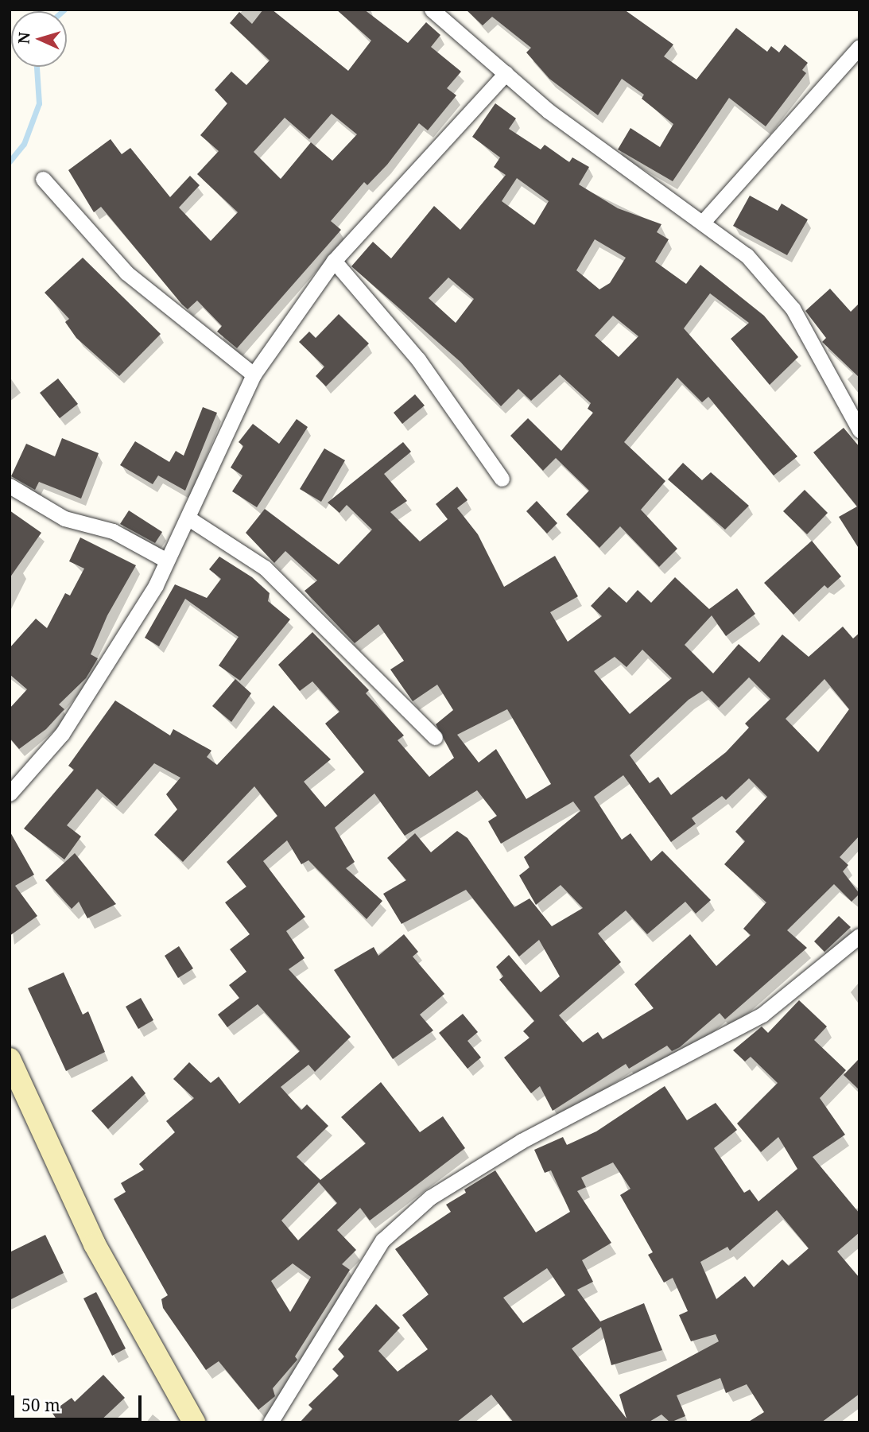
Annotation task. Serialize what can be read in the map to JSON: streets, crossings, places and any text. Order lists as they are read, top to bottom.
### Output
{
  "scale_bar": "50 m",
  "north": "left"
}
